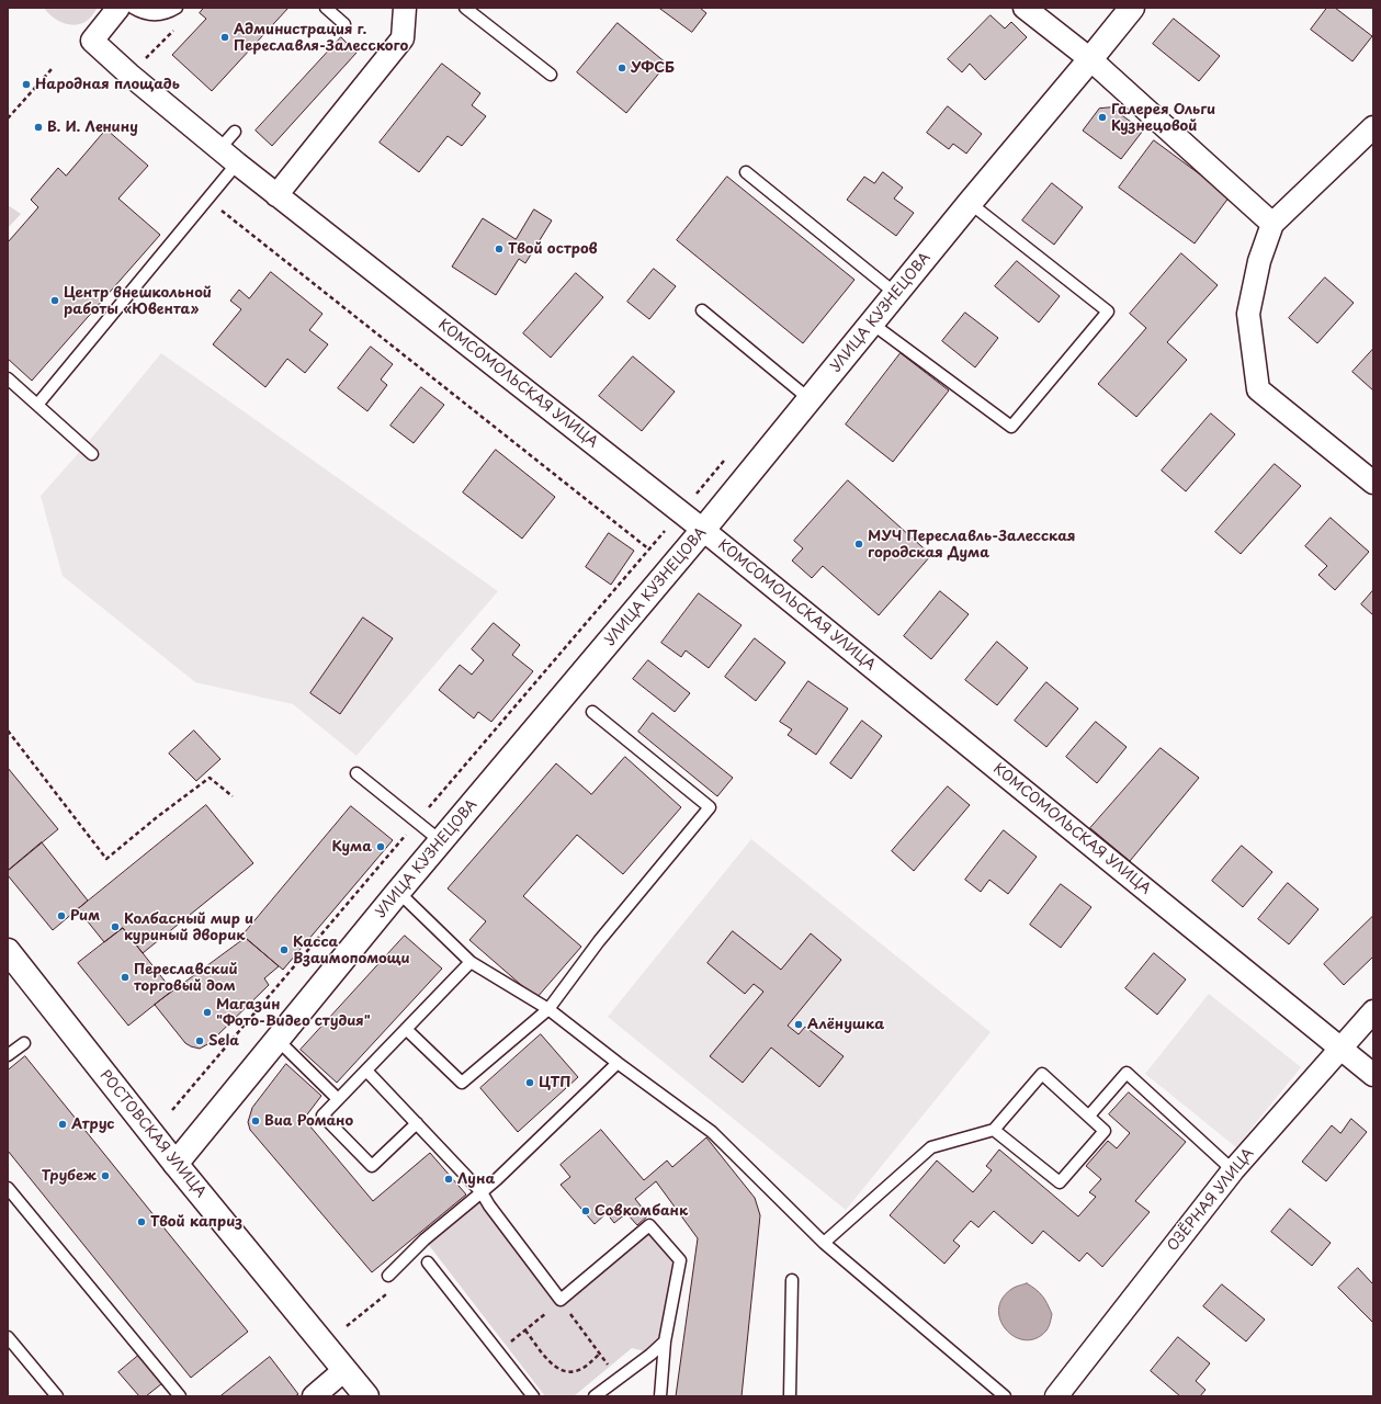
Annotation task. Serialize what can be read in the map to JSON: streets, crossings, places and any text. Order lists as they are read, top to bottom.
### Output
{
  "streets": {
    "street": [
      "УЛИЦА КУЗНЕЦОВА",
      "КОМСОМОЛЬСКАЯ УЛИЦА",
      "РОСТОВСКАЯ УЛИЦА",
      "ОЗЁРНАЯ УЛИЦА"
    ]
  },
  "crossings": [
    ["УЛИЦА КУЗНЕЦОВА", "КОМСОМОЛЬСКАЯ УЛИЦА"],
    ["УЛИЦА КУЗНЕЦОВА", "РОСТОВСКАЯ УЛИЦА"],
    ["КОМСОМОЛЬСКАЯ УЛИЦА", "ОЗЁРНАЯ УЛИЦА"]
  ],
  "places": [
    "Администрация г. Переславля-Залесского",
    "УФСБ",
    "Народная площадь",
    "Галерея Ольги Кузнецовой",
    "В. И. Ленину",
    "Твой остров",
    "Центр внешкольной работы «Ювента»",
    "МУЧ Переславль-Залесская городская Дума",
    "Кума",
    "Рим",
    "Колбасный мир и куриный дворик",
    "Касса Взаимопомощи",
    "Переславский торговый дом",
    "Магазин \"Фото-Видео студия\"",
    "Алёнушка",
    "Sela",
    "ЦТП",
    "Виа Романо",
    "Атрус",
    "Трубеж",
    "Луна",
    "Совкомбанк",
    "Твой каприз"
  ]
}
